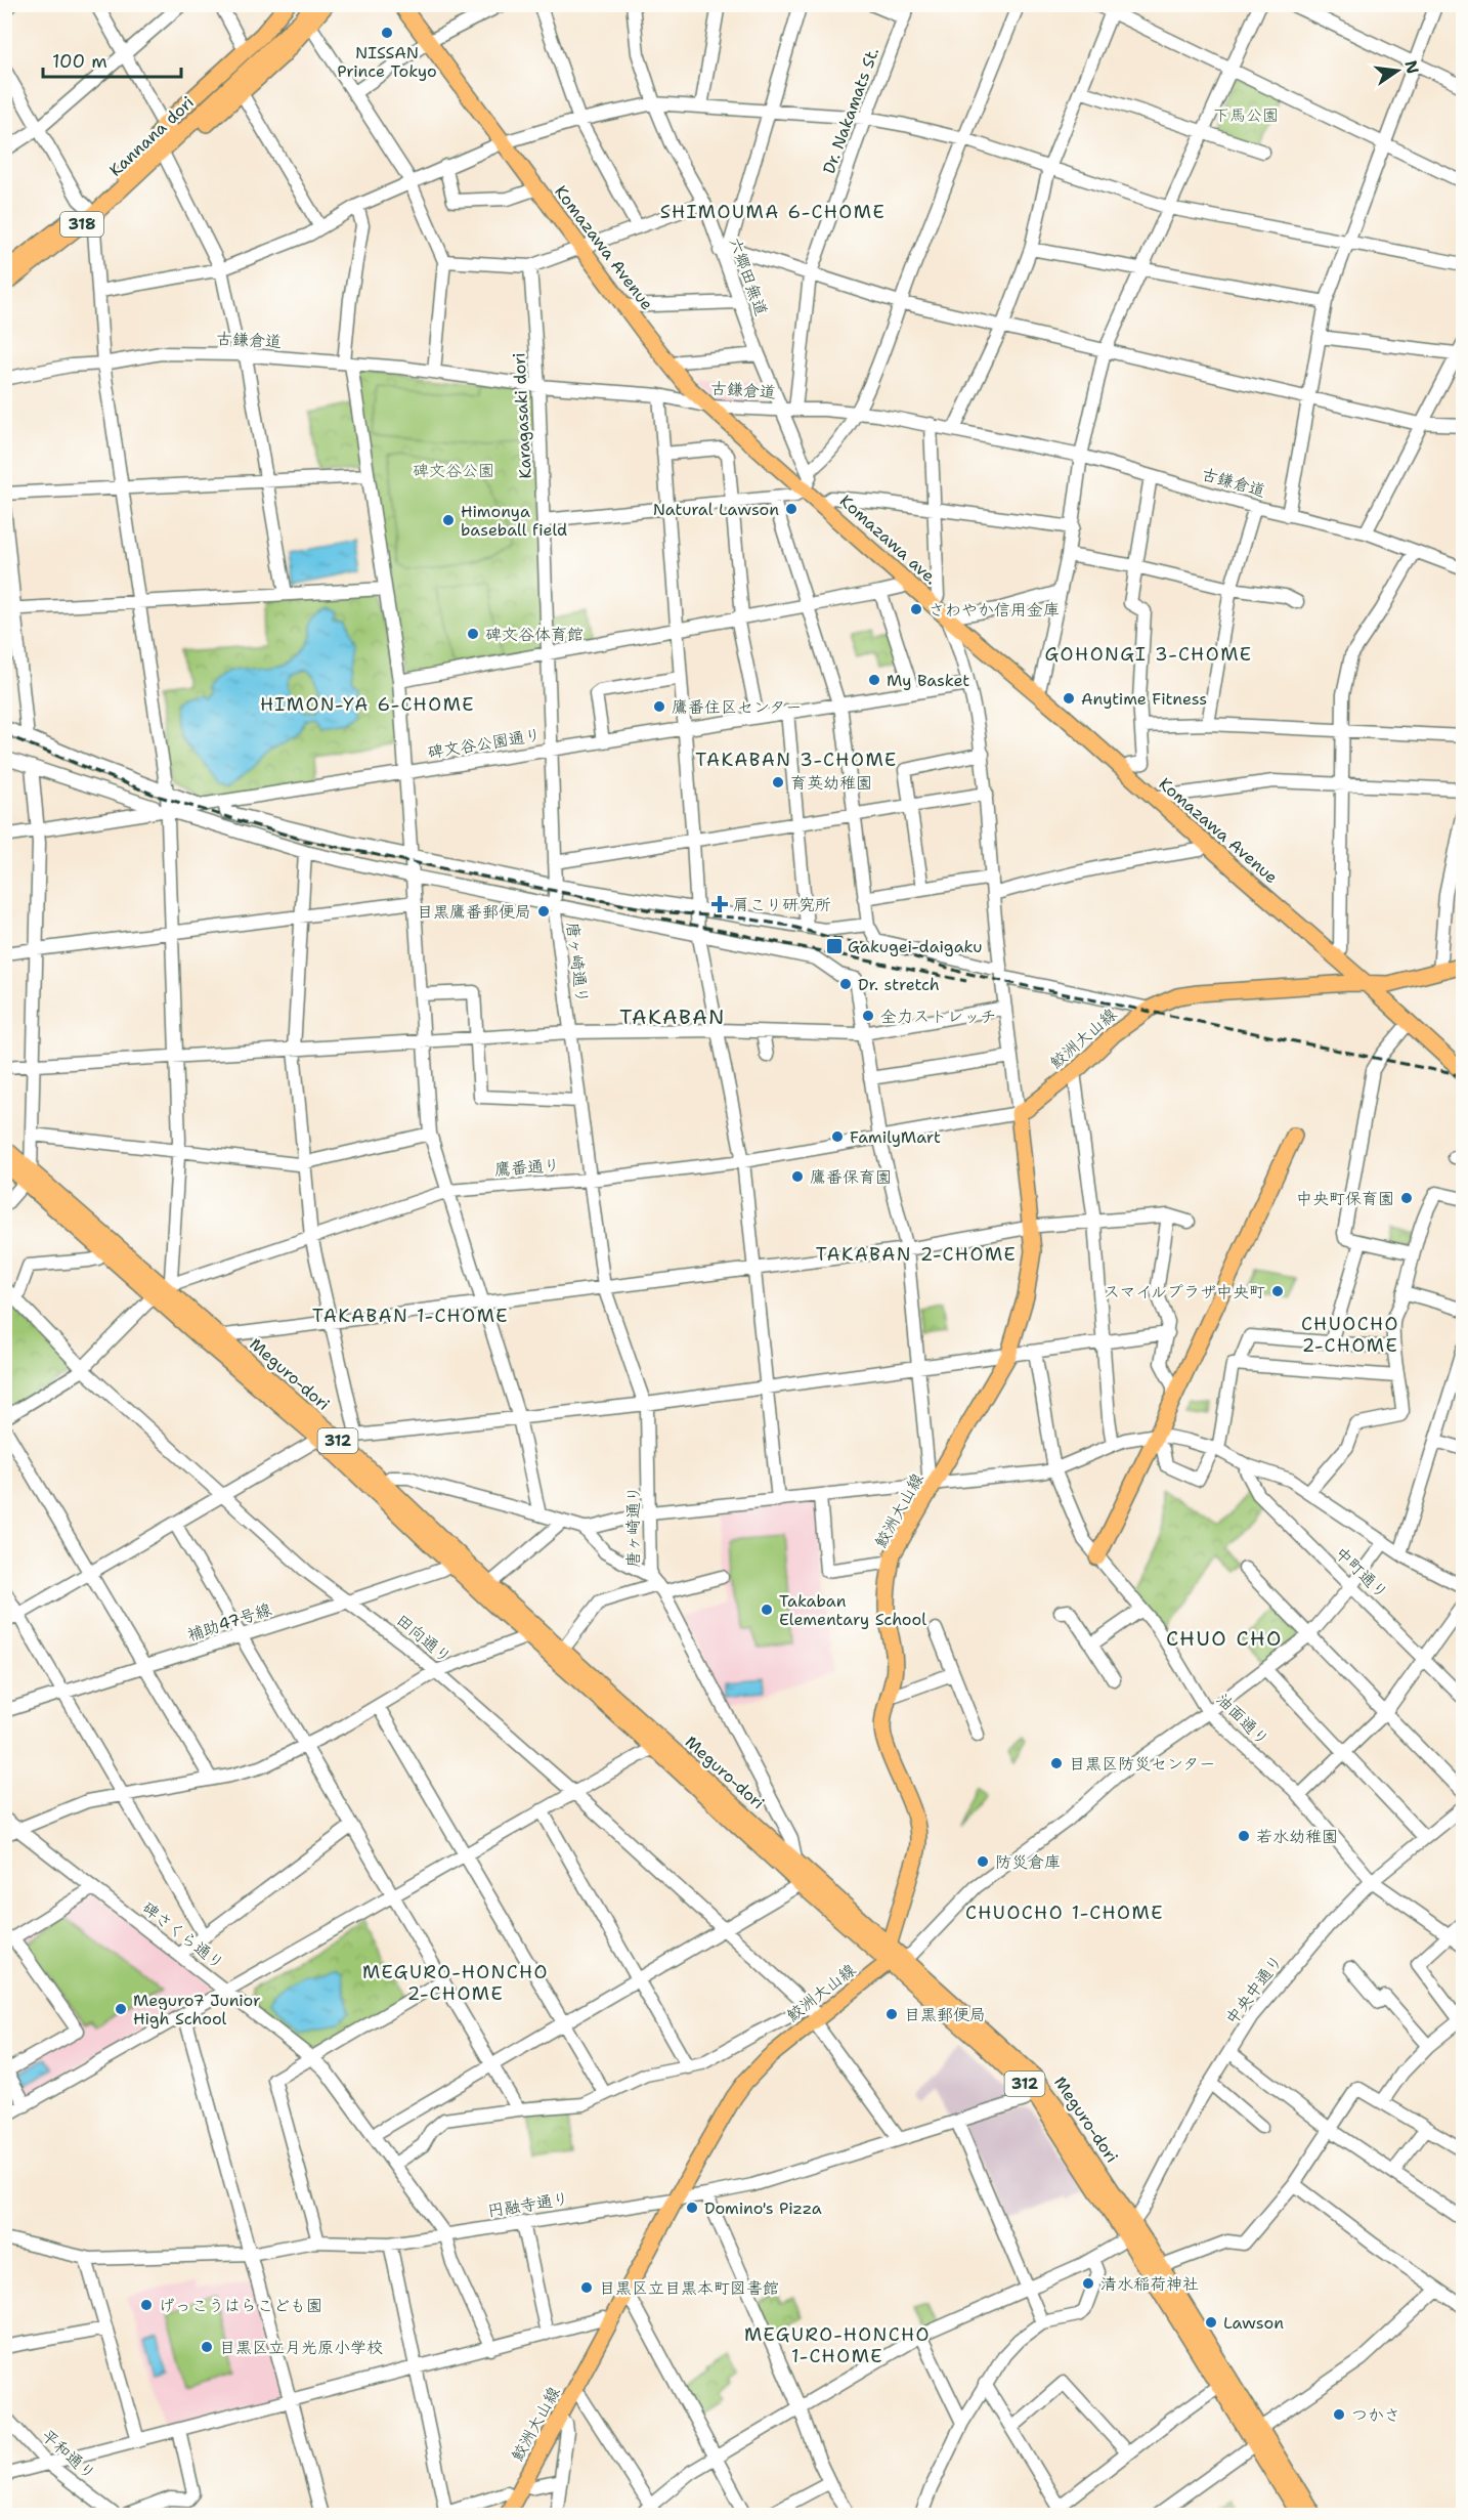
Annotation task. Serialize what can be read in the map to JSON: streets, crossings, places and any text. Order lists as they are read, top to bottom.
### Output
{
  "streets": {
    "main road": [
      "Kannana dori",
      "318",
      "Komazawa Avenue",
      "Komazawa ave.",
      "鮫洲大山線",
      "Meguro-dori",
      "312"
    ],
    "street": [
      "Dr. Nakamats St.",
      "六郷田無道",
      "古鎌倉道",
      "Karagasaki dori",
      "碑文谷公園通り",
      "唐ヶ崎通り",
      "鷹番通り",
      "中町通り",
      "補助47号線",
      "田向通り",
      "油面通り",
      "碑さくら通り",
      "中央中通り",
      "円融寺通り",
      "平和通り"
    ]
  },
  "crossings": [
    ["Dr. Nakamats St.", "六郷田無道"],
    ["Dr. Nakamats St.", "古鎌倉道"],
    ["Komazawa Avenue", "古鎌倉道"],
    ["Komazawa Avenue", "Komazawa ave."],
    ["Komazawa Avenue", "鮫洲大山線"],
    ["六郷田無道", "古鎌倉道"],
    ["古鎌倉道", "Karagasaki dori"],
    ["Karagasaki dori", "碑文谷公園通り"],
    ["Karagasaki dori", "唐ヶ崎通り"],
    ["碑文谷公園通り", "唐ヶ崎通り"],
    ["唐ヶ崎通り", "鷹番通り"],
    ["唐ヶ崎通り", "Meguro-dori"],
    ["鮫洲大山線", "鷹番通り"],
    ["鮫洲大山線", "Meguro-dori"],
    ["鮫洲大山線", "田向通り"],
    ["鮫洲大山線", "円融寺通り"],
    ["鷹番通り", "Meguro-dori"],
    ["鷹番通り", "田向通り"],
    ["Meguro-dori", "補助47号線"],
    ["Meguro-dori", "中央中通り"],
    ["Meguro-dori", "円融寺通り"],
    ["補助47号線", "田向通り"],
    ["田向通り", "円融寺通り"],
    ["油面通り", "中央中通り"],
    ["碑さくら通り", "円融寺通り"]
  ],
  "districts": [
    "SHIMOUMA 6-CHOME",
    "GOHONGI 3-CHOME",
    "HIMON-YA 6-CHOME",
    "TAKABAN 3-CHOME",
    "TAKABAN",
    "TAKABAN 2-CHOME",
    "TAKABAN 1-CHOME",
    "CHUOCHO 2-CHOME",
    "CHUO CHO",
    "CHUOCHO 1-CHOME",
    "MEGURO-HONCHO 2-CHOME",
    "MEGURO-HONCHO 1-CHOME"
  ],
  "parks": ["下馬公園", "碑文谷公園"],
  "places": {
    "other": [
      "NISSAN Prince Tokyo",
      "Natural Lawson",
      "Himonya baseball field",
      "さわやか信用金庫",
      "碑文谷体育館",
      "My Basket",
      "Anytime Fitness",
      "鷹番住区センター",
      "育英幼稚園",
      "目黒鷹番郵便局",
      "Dr. stretch",
      "全力ストレッチ",
      "FamilyMart",
      "鷹番保育園",
      "中央町保育園",
      "スマイルプラザ中央町",
      "Takaban Elementary School",
      "目黒区防災センター",
      "若水幼稚園",
      "防災倉庫",
      "Meguro7 Junior High School",
      "目黒郵便局",
      "Domino's Pizza",
      "清水稲荷神社",
      "目黒区立目黒本町図書館",
      "げっこうはらこども園",
      "Lawson",
      "目黒区立月光原小学校",
      "つかさ"
    ],
    "health": ["肩こり研究所"],
    "transit": ["Gakugei-daigaku"]
  },
  "scale_bar": "100 m",
  "north": "right"
}
